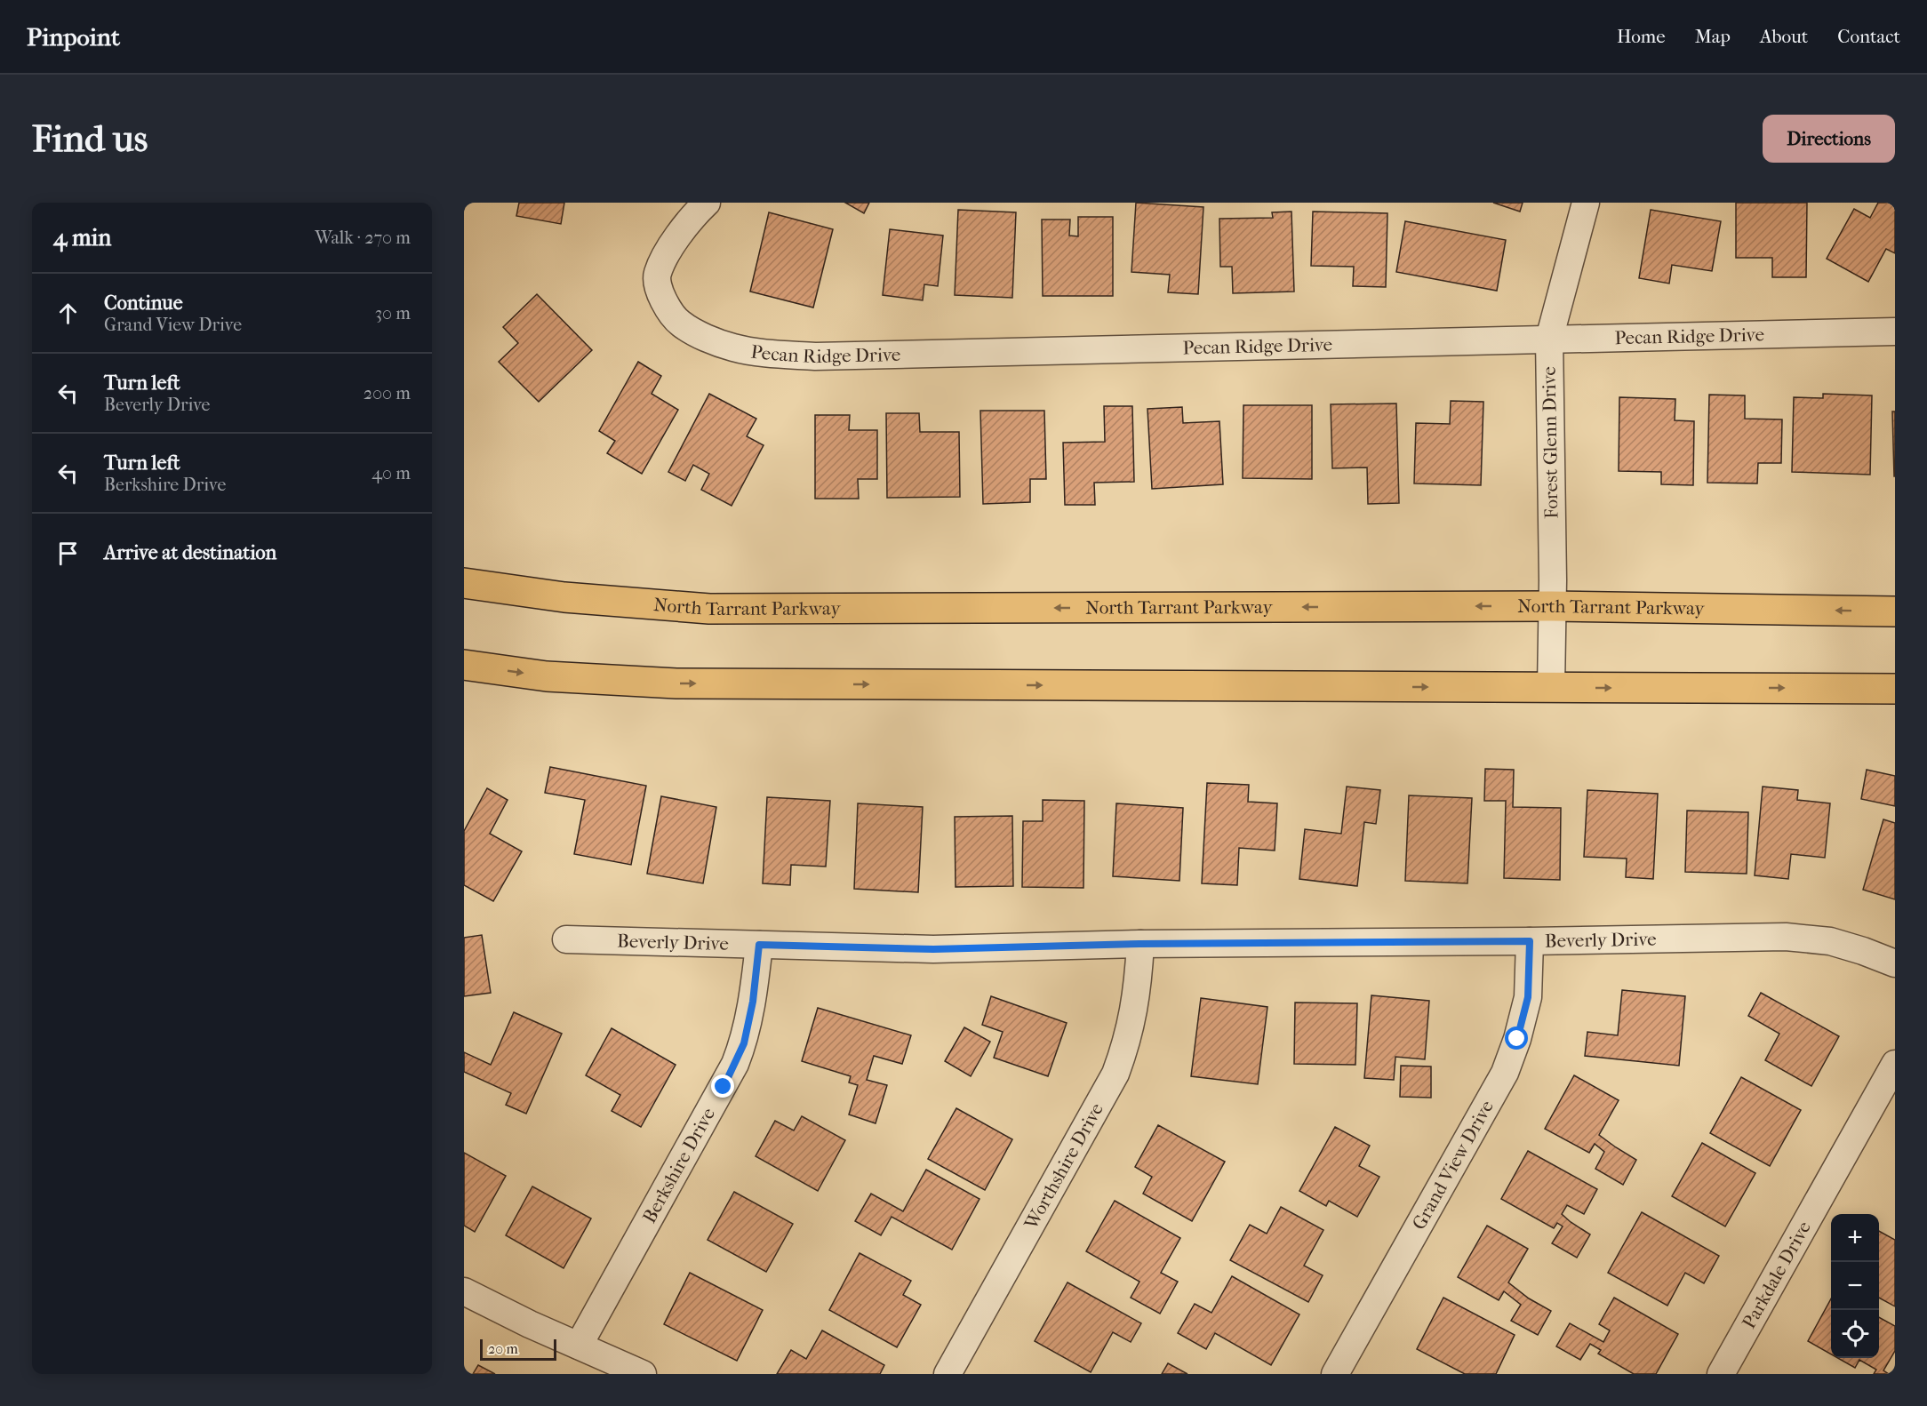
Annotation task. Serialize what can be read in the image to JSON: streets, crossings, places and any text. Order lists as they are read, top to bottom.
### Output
{
  "streets": {
    "main road": ["North Tarrant Parkway"],
    "street": [
      "Pecan Ridge Drive",
      "Forest Glenn Drive",
      "Beverly Drive",
      "Grand View Drive",
      "Berkshire Drive",
      "Worthshire Drive",
      "Parkdale Drive"
    ]
  },
  "crossings": [
    ["Pecan Ridge Drive", "Forest Glenn Drive"],
    ["Forest Glenn Drive", "North Tarrant Parkway"],
    ["Beverly Drive", "Grand View Drive"],
    ["Beverly Drive", "Berkshire Drive"],
    ["Beverly Drive", "Worthshire Drive"]
  ],
  "scale_bar": "20 m",
  "page": {
    "header": "Pinpoint",
    "nav": [
      "Home",
      "Map",
      "About",
      "Contact"
    ],
    "buttons": "Directions",
    "title": "Find us",
    "heading": ["4 min", "Walk · 270 m"],
    "list": [
      ["Continue", "Grand View Drive", "30 m"],
      ["Turn left", "Beverly Drive", "200 m"],
      ["Turn left", "Berkshire Drive", "40 m"],
      "Arrive at destination"
    ],
    "map_buttons": ["+", "−"],
    "scale": "20 m"
  }
}
